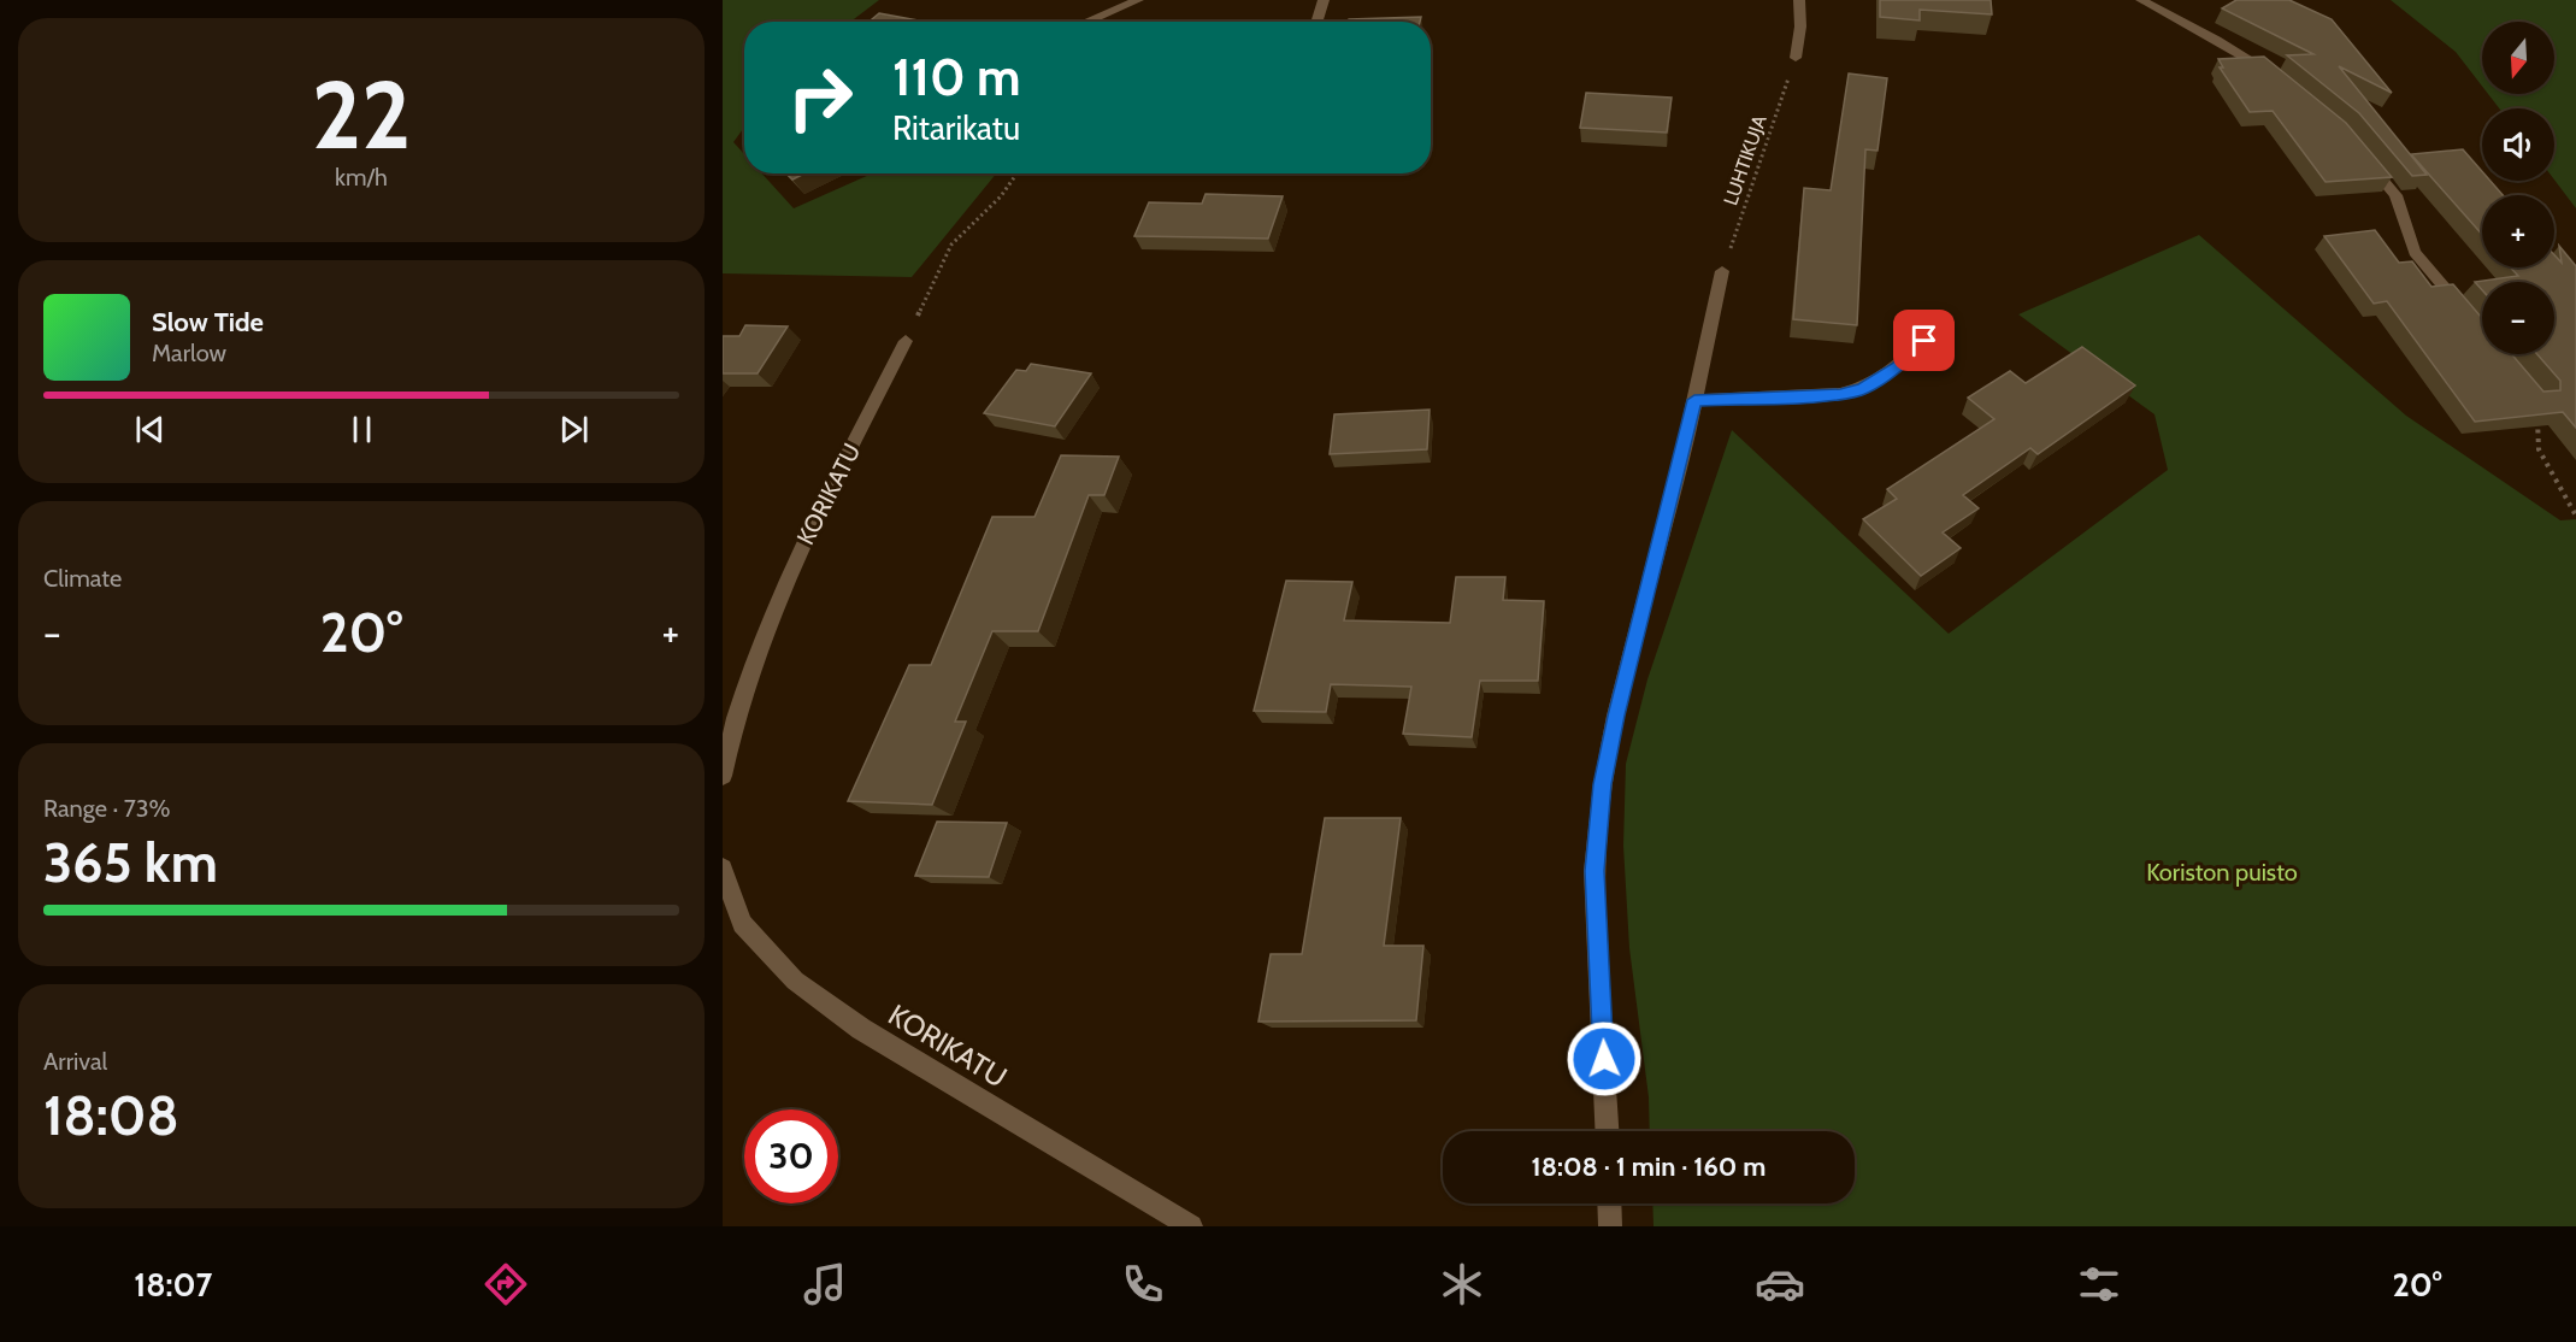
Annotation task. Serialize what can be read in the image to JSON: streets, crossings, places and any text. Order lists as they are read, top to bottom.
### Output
{
  "streets": {
    "street": ["KORIKATU"],
    "path": ["LUHTIKUJA"]
  },
  "parks": ["Koriston puisto"],
  "north": "bottom",
  "page": {
    "tile": [
      ["22", "km/h"],
      "Climate",
      ["Range · 73%", "365 km"],
      ["Arrival", "18:08"]
    ],
    "map_buttons": ["+", "−"],
    "turn": ["110 m", "Ritarikatu"],
    "song": ["Slow Tide", "Marlow"],
    "heat": ["−", "20°", "+"],
    "limit": "30",
    "trip": "18:08 · 1 min · 160 m",
    "tabs": ["18:07", "20°"]
  }
}
